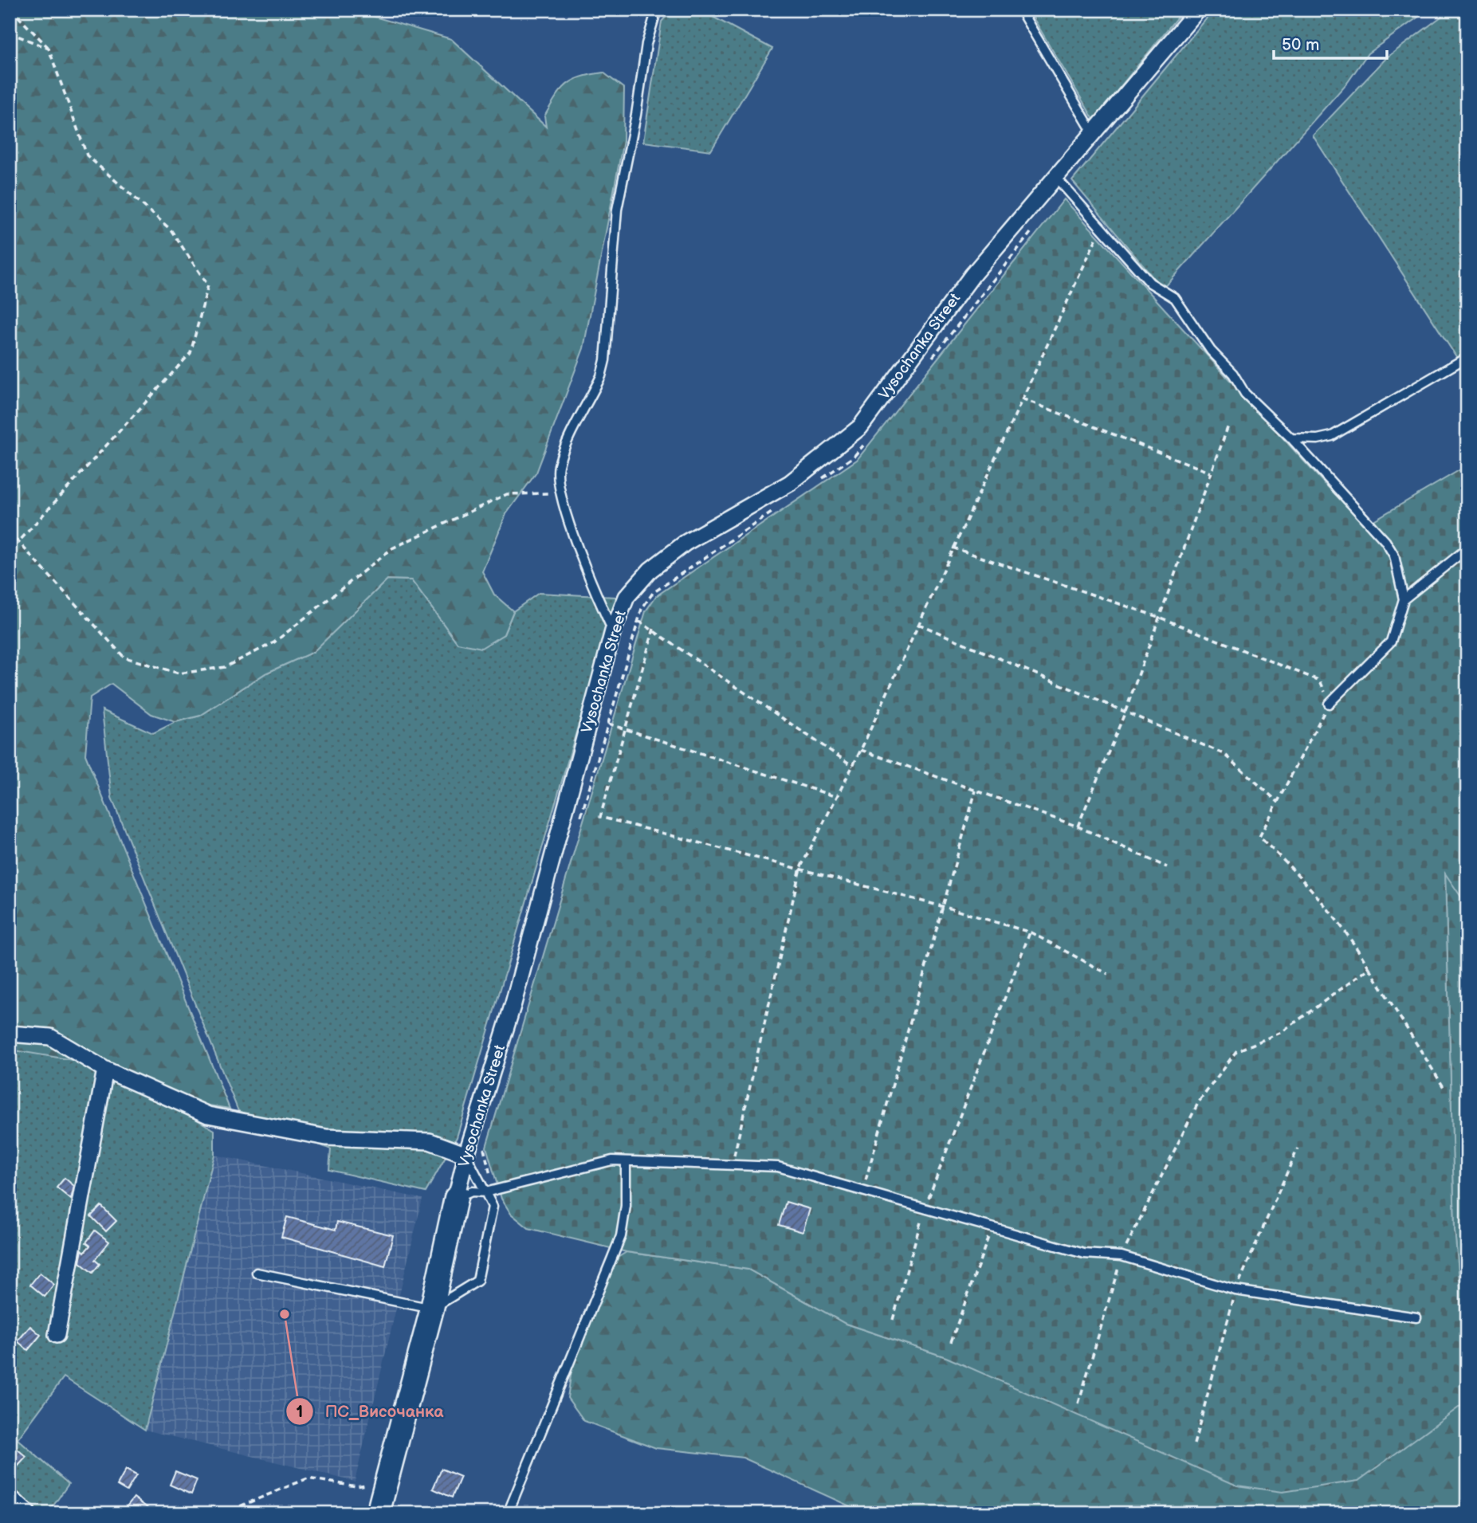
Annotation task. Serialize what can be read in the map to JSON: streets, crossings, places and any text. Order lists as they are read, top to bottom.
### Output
{
  "streets": {
    "street": ["Vysochanka Street"]
  },
  "places": ["ПС_Височанка"],
  "scale_bar": "50 m"
}
